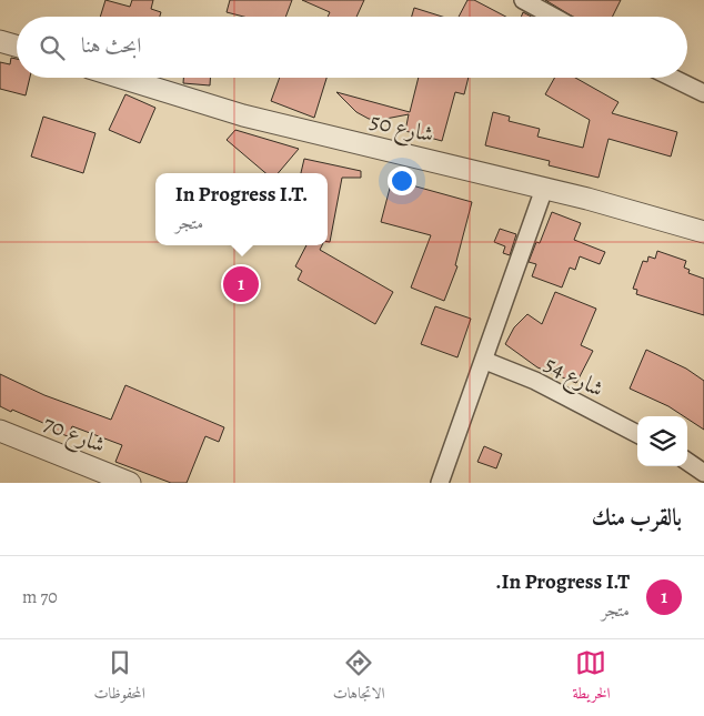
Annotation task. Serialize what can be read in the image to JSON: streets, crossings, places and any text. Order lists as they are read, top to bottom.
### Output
{
  "streets": {
    "street": ["شارع 50", "شارع 54", "شارع 70"]
  },
  "page": {
    "search": "ابحث هنا",
    "popup": ["In Progress I.T.", "متجر"],
    "pins": "1",
    "heading": "بالقرب منك",
    "list": [
      {
        "mark": "1",
        "name": "In Progress I.T.",
        "note": "متجر",
        "value": "70 m"
      }
    ],
    "nav": ["الخريطة", "الاتجاهات", "المحفوظات"]
  }
}
